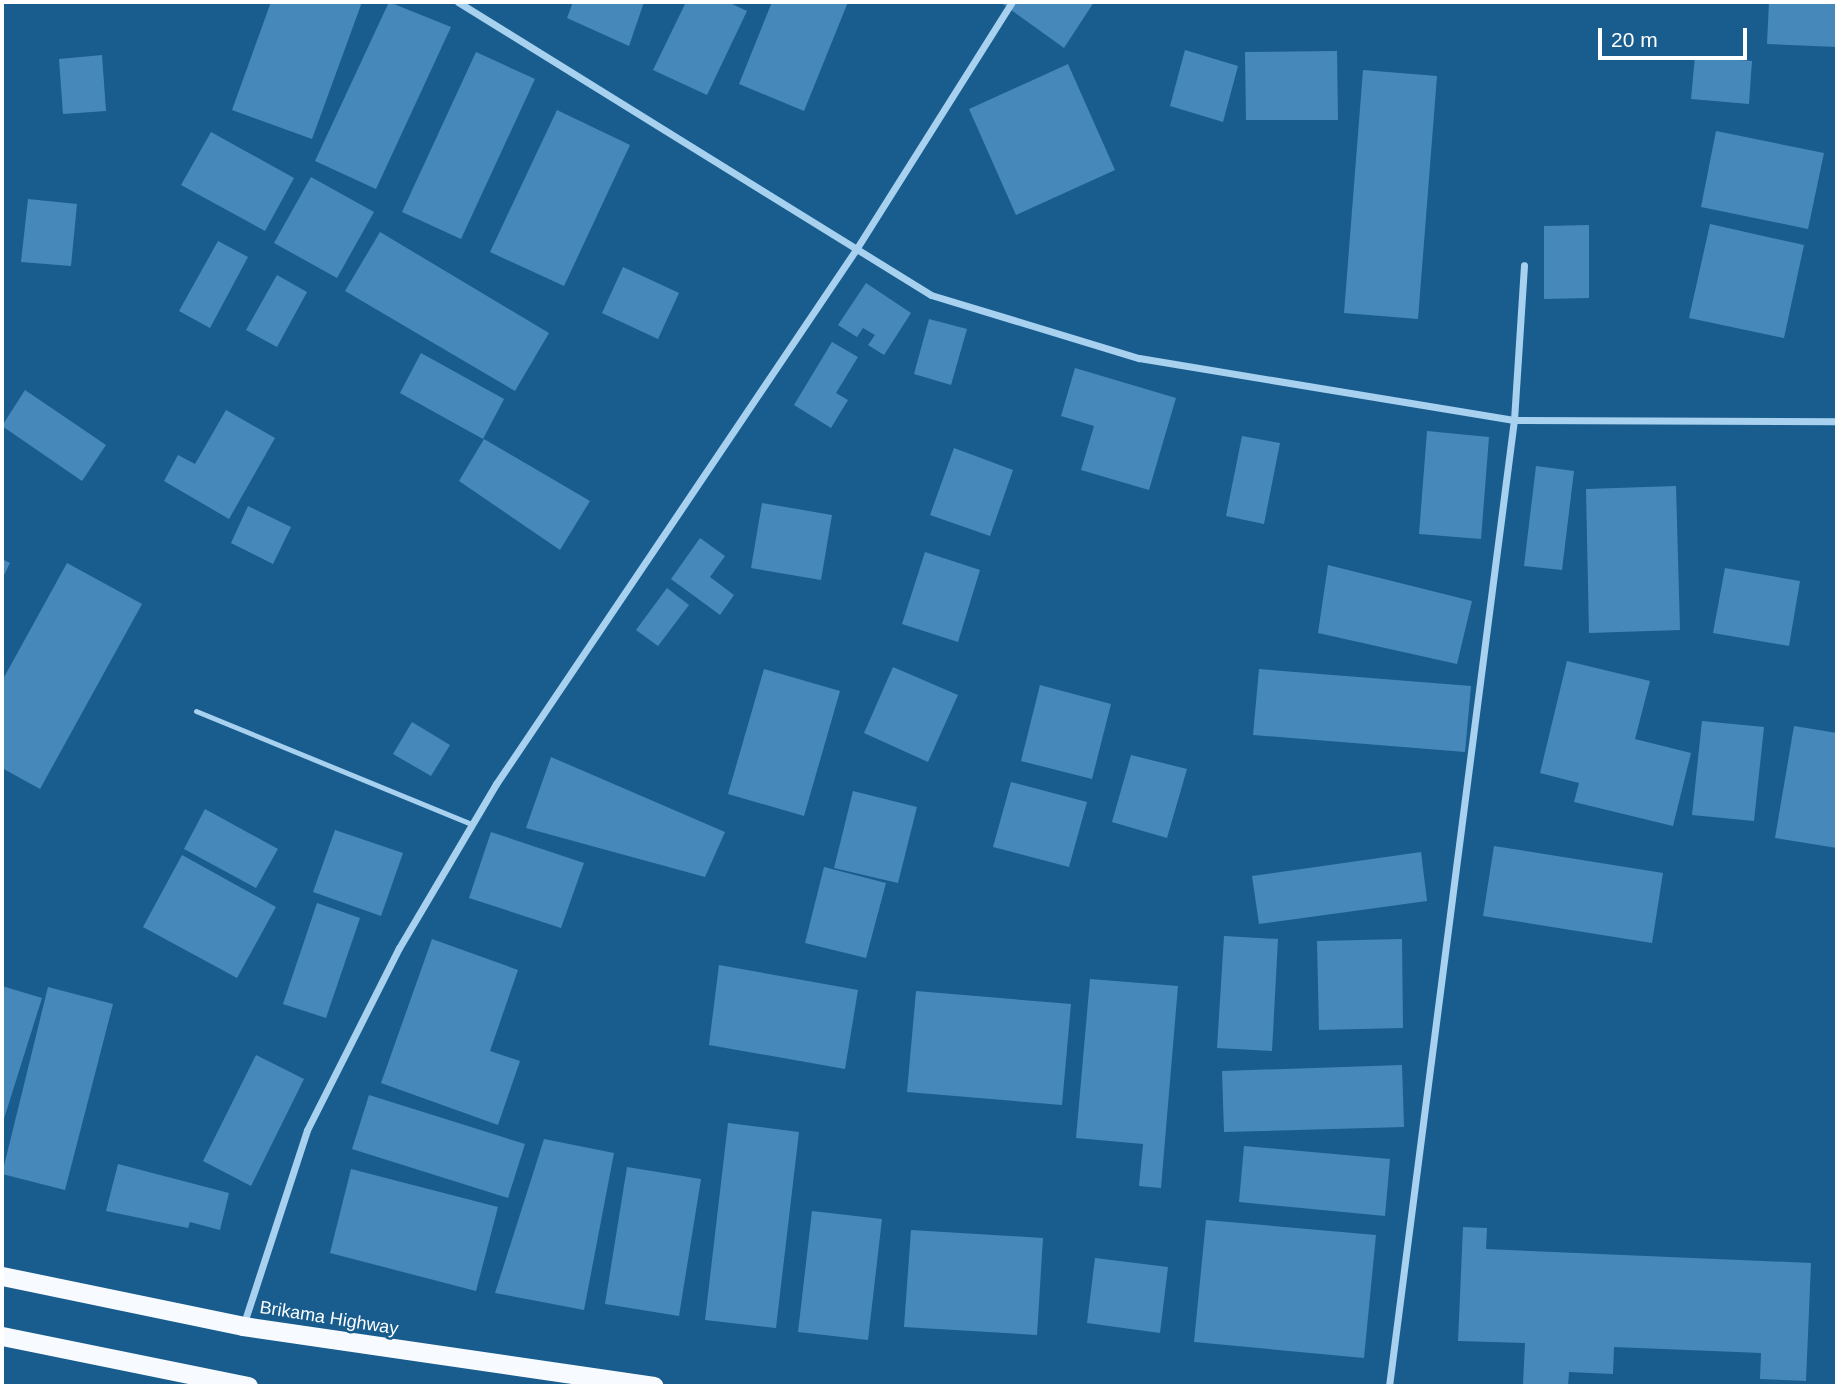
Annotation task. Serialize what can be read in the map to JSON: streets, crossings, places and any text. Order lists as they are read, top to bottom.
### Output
{
  "streets": {
    "highway": ["Brikama Highway"]
  },
  "scale_bar": "20 m"
}
